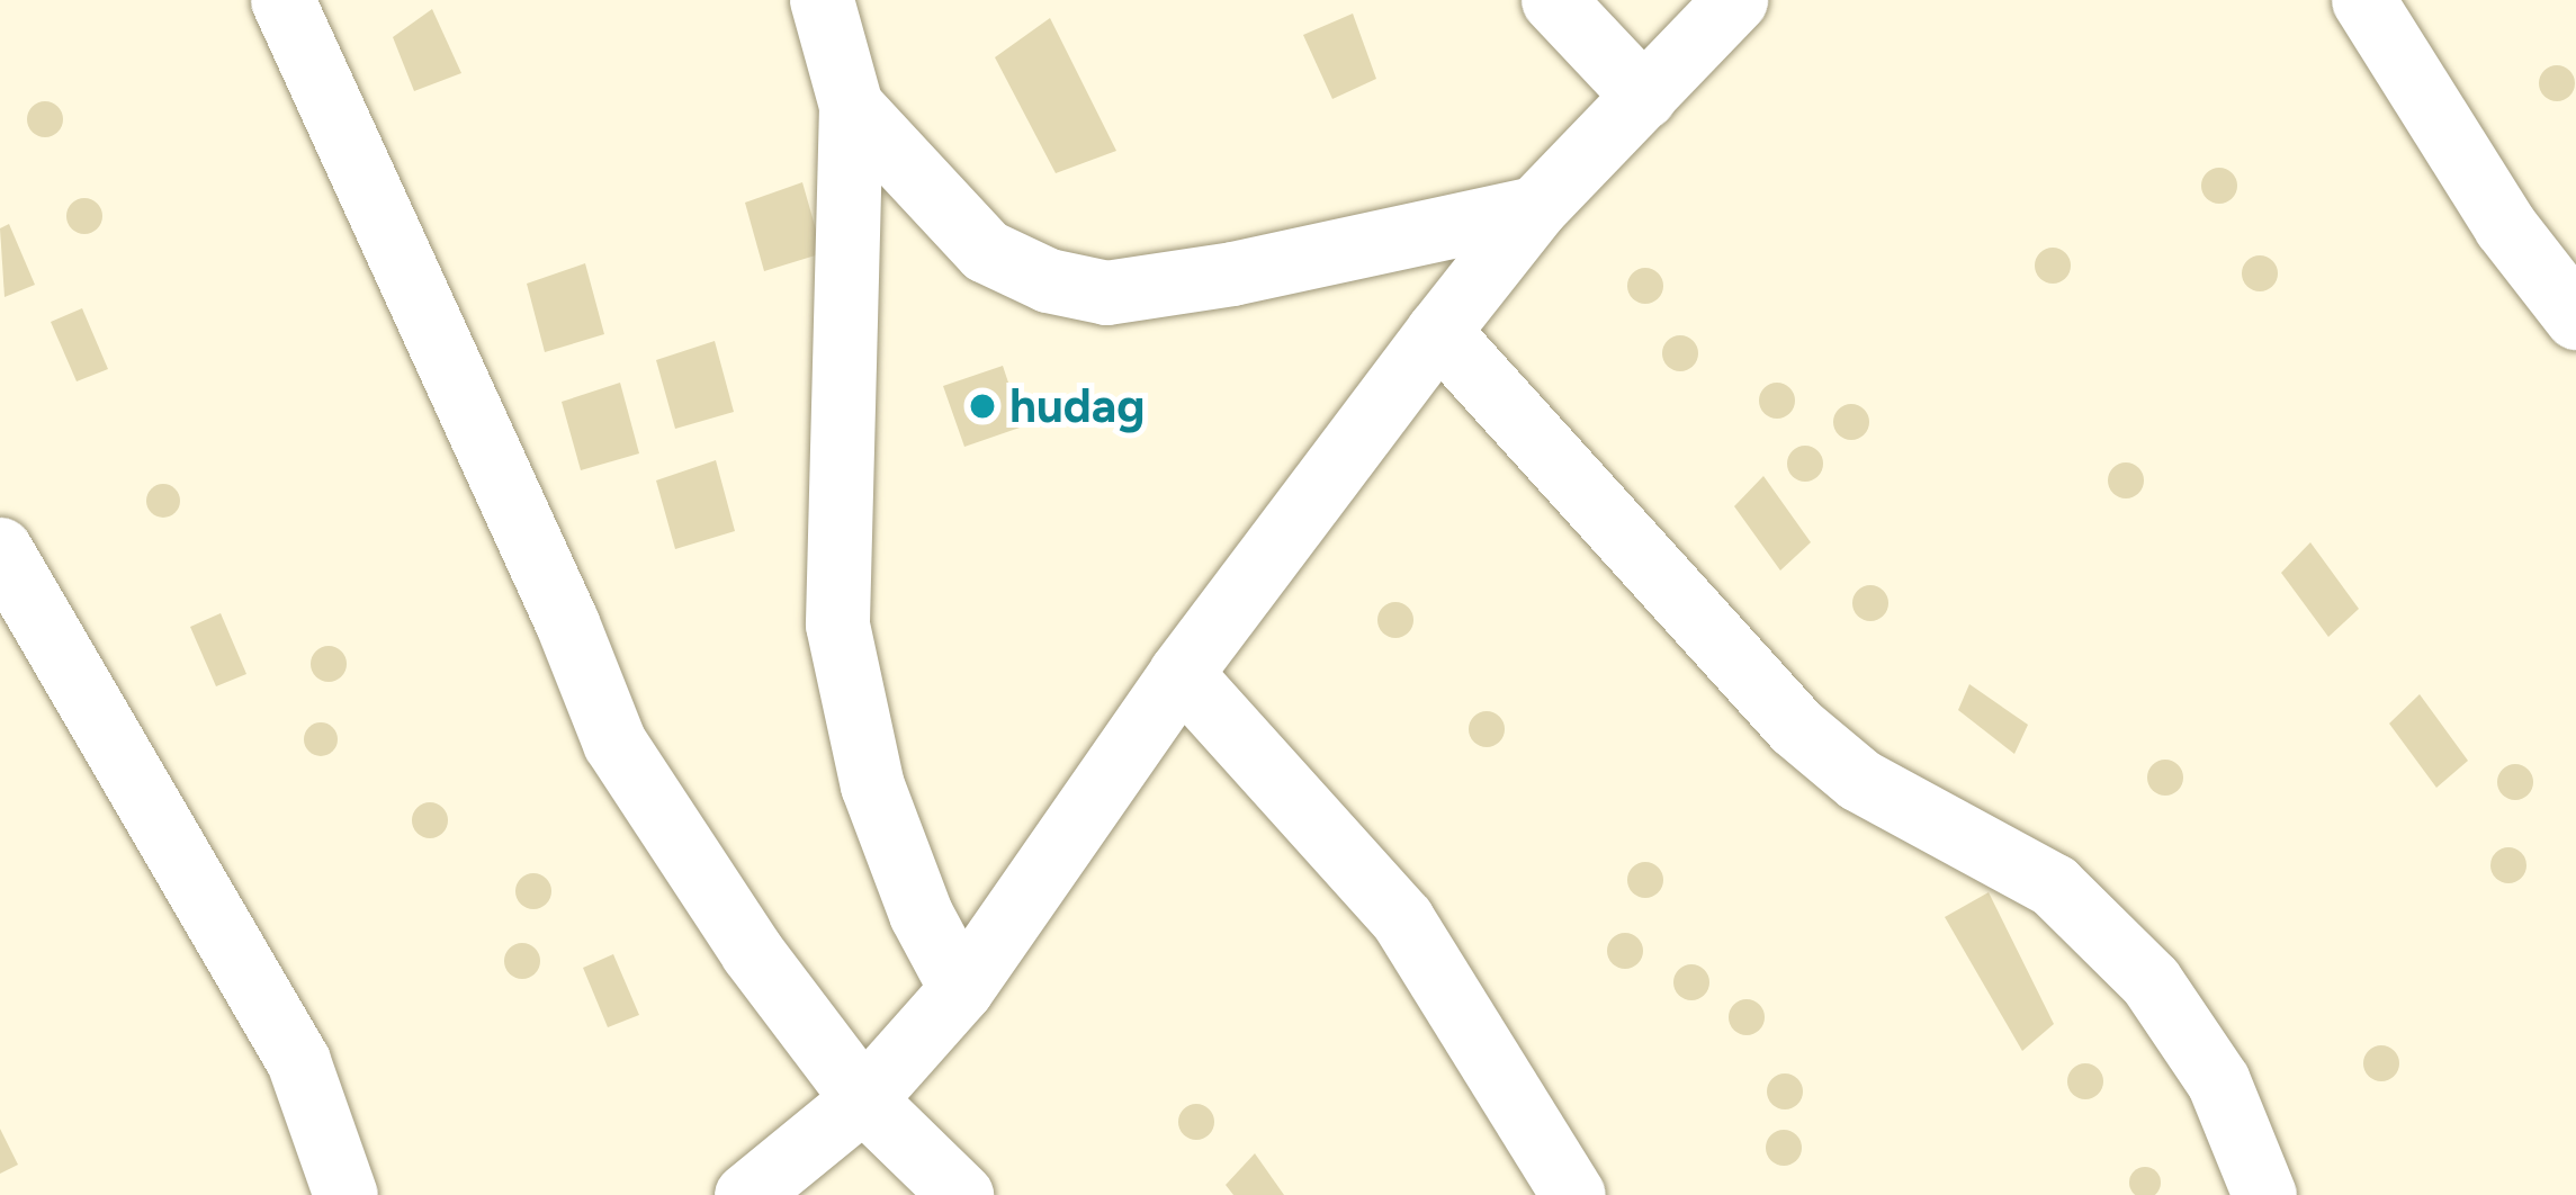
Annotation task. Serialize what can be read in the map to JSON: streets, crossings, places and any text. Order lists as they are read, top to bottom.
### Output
{
  "places": ["hudag"]
}
